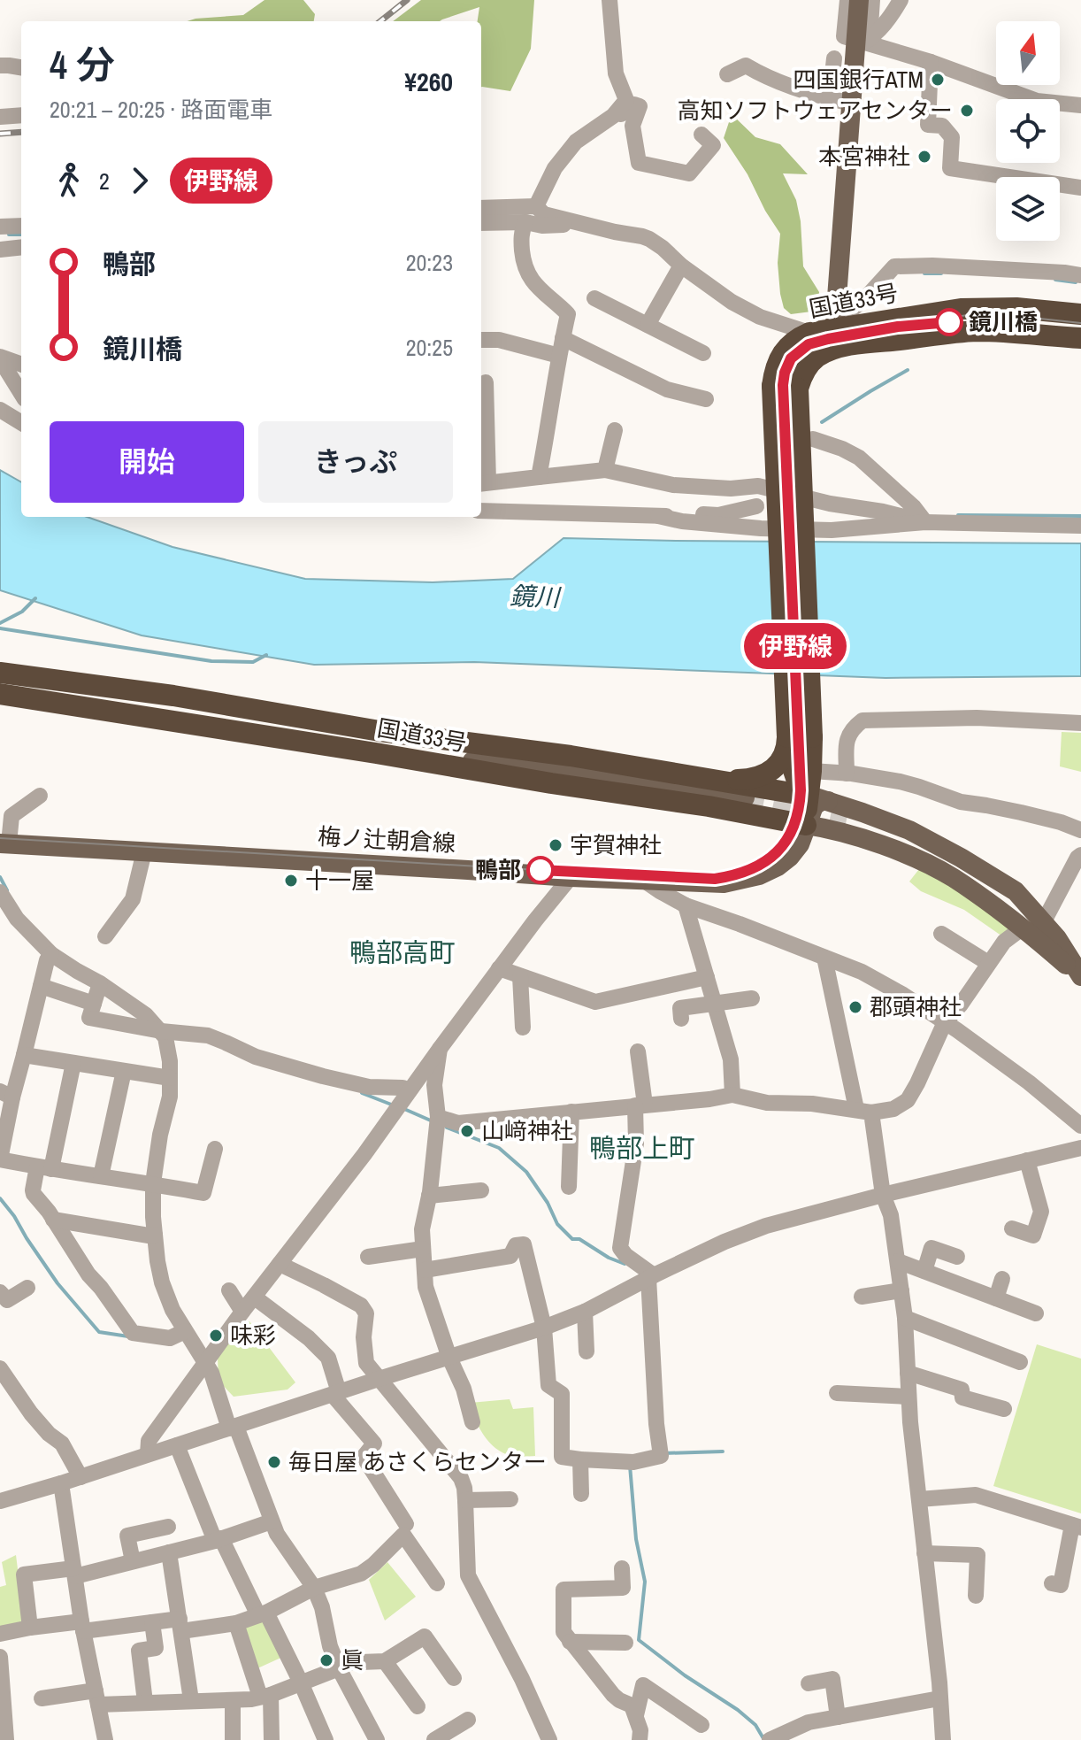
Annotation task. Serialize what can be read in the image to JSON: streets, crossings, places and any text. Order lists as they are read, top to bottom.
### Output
{
  "streets": {
    "highway": ["国道33号"],
    "main road": ["梅ノ辻朝倉線"]
  },
  "crossings": [
    ["国道33号", "梅ノ辻朝倉線"]
  ],
  "districts": ["鴨部高町", "鴨部上町"],
  "water": ["鏡川"],
  "places": [
    "四国銀行ATM",
    "高知ソフトウェアセンター",
    "本宮神社",
    "鏡川橋",
    "宇賀神社",
    "鴨部",
    "十一屋",
    "郡頭神社",
    "山﨑神社",
    "味彩",
    "毎日屋 あさくらセンター",
    "眞"
  ],
  "lines": ["tram line 伊野線"],
  "north": "top",
  "page": {
    "on_map": "伊野線",
    "heading": ["4 分", "20:21 – 20:25 · 路面電車", "¥260"],
    "legs": ["2", "伊野線"],
    "list": [
      {
        "name": "鴨部",
        "value": "20:23"
      },
      {
        "name": "鏡川橋",
        "value": "20:25"
      }
    ],
    "buttons": ["開始", "きっぷ"]
  }
}
